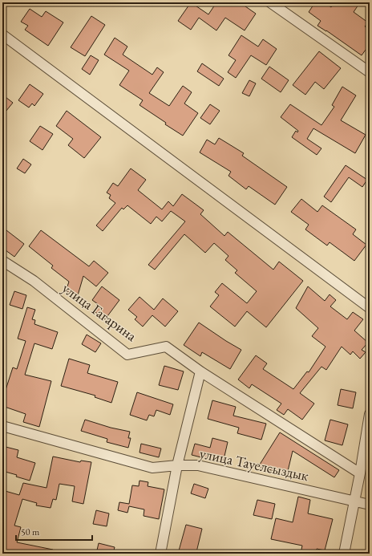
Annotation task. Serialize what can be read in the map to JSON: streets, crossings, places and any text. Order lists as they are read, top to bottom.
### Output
{
  "streets": {
    "street": ["улица Гагарина", "улица Тауелсыздык"]
  },
  "scale_bar": "50 m"
}
